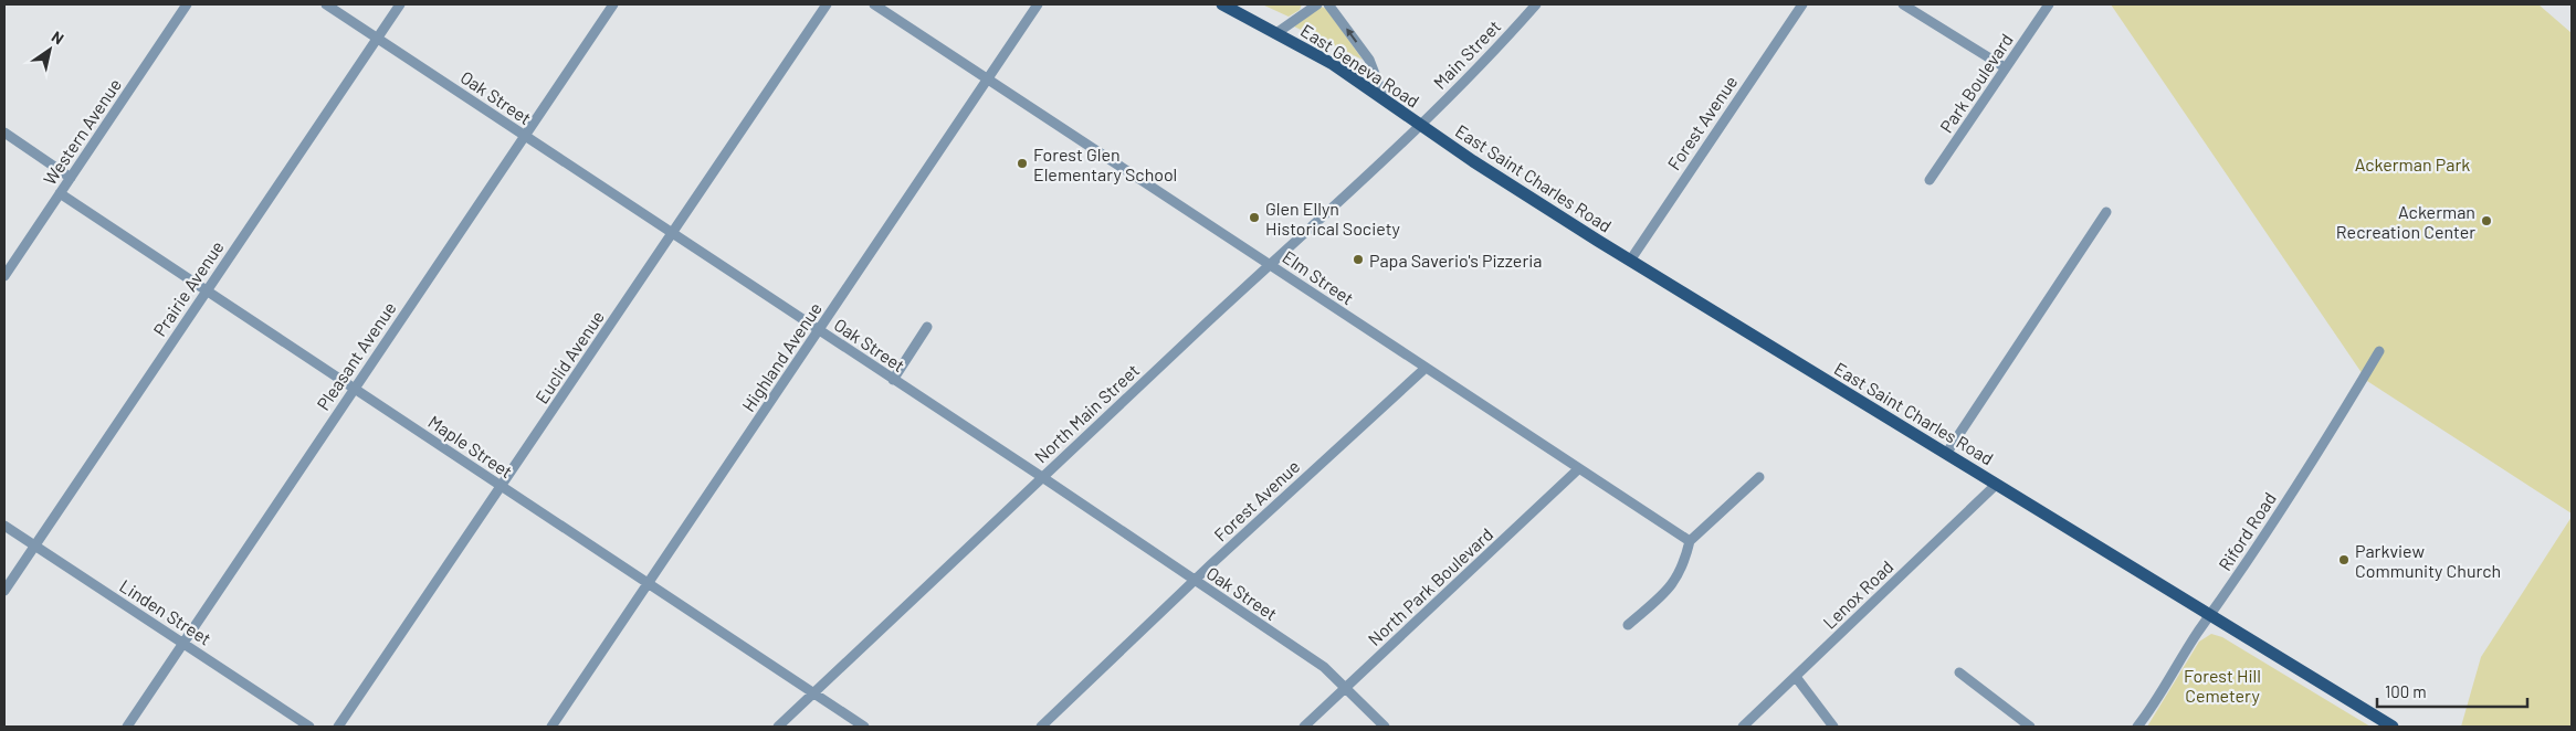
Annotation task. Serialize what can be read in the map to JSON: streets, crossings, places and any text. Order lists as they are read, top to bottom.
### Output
{
  "streets": {
    "main road": ["East Geneva Road", "East Saint Charles Road"],
    "street": [
      "Main Street",
      "Park Boulevard",
      "Oak Street",
      "Forest Avenue",
      "Western Avenue",
      "Elm Street",
      "Prairie Avenue",
      "Pleasant Avenue",
      "Euclid Avenue",
      "Highland Avenue",
      "North Main Street",
      "Maple Street",
      "Riford Road",
      "North Park Boulevard",
      "Lenox Road",
      "Linden Street"
    ]
  },
  "crossings": [
    ["Main Street", "East Geneva Road"],
    ["Main Street", "East Saint Charles Road"],
    ["Main Street", "North Main Street"],
    ["East Geneva Road", "East Saint Charles Road"],
    ["East Geneva Road", "North Main Street"],
    ["Oak Street", "Forest Avenue"],
    ["Oak Street", "Prairie Avenue"],
    ["Oak Street", "Pleasant Avenue"],
    ["Oak Street", "Euclid Avenue"],
    ["Oak Street", "Highland Avenue"],
    ["Oak Street", "North Main Street"],
    ["Oak Street", "North Park Boulevard"],
    ["Forest Avenue", "East Saint Charles Road"],
    ["Forest Avenue", "Elm Street"],
    ["Western Avenue", "Maple Street"],
    ["East Saint Charles Road", "North Main Street"],
    ["East Saint Charles Road", "Riford Road"],
    ["East Saint Charles Road", "Lenox Road"],
    ["Elm Street", "Highland Avenue"],
    ["Elm Street", "North Main Street"],
    ["Elm Street", "North Park Boulevard"],
    ["Prairie Avenue", "Maple Street"],
    ["Prairie Avenue", "Linden Street"],
    ["Pleasant Avenue", "Maple Street"],
    ["Pleasant Avenue", "Linden Street"],
    ["Euclid Avenue", "Maple Street"],
    ["Highland Avenue", "Maple Street"],
    ["North Main Street", "Maple Street"]
  ],
  "parks": ["Ackerman Park", "Forest Hill Cemetery"],
  "places": [
    "Forest Glen Elementary School",
    "Glen Ellyn Historical Society",
    "Ackerman Recreation Center",
    "Papa Saverio's Pizzeria",
    "Parkview Community Church"
  ],
  "scale_bar": "100 m",
  "north": "top right"
}
